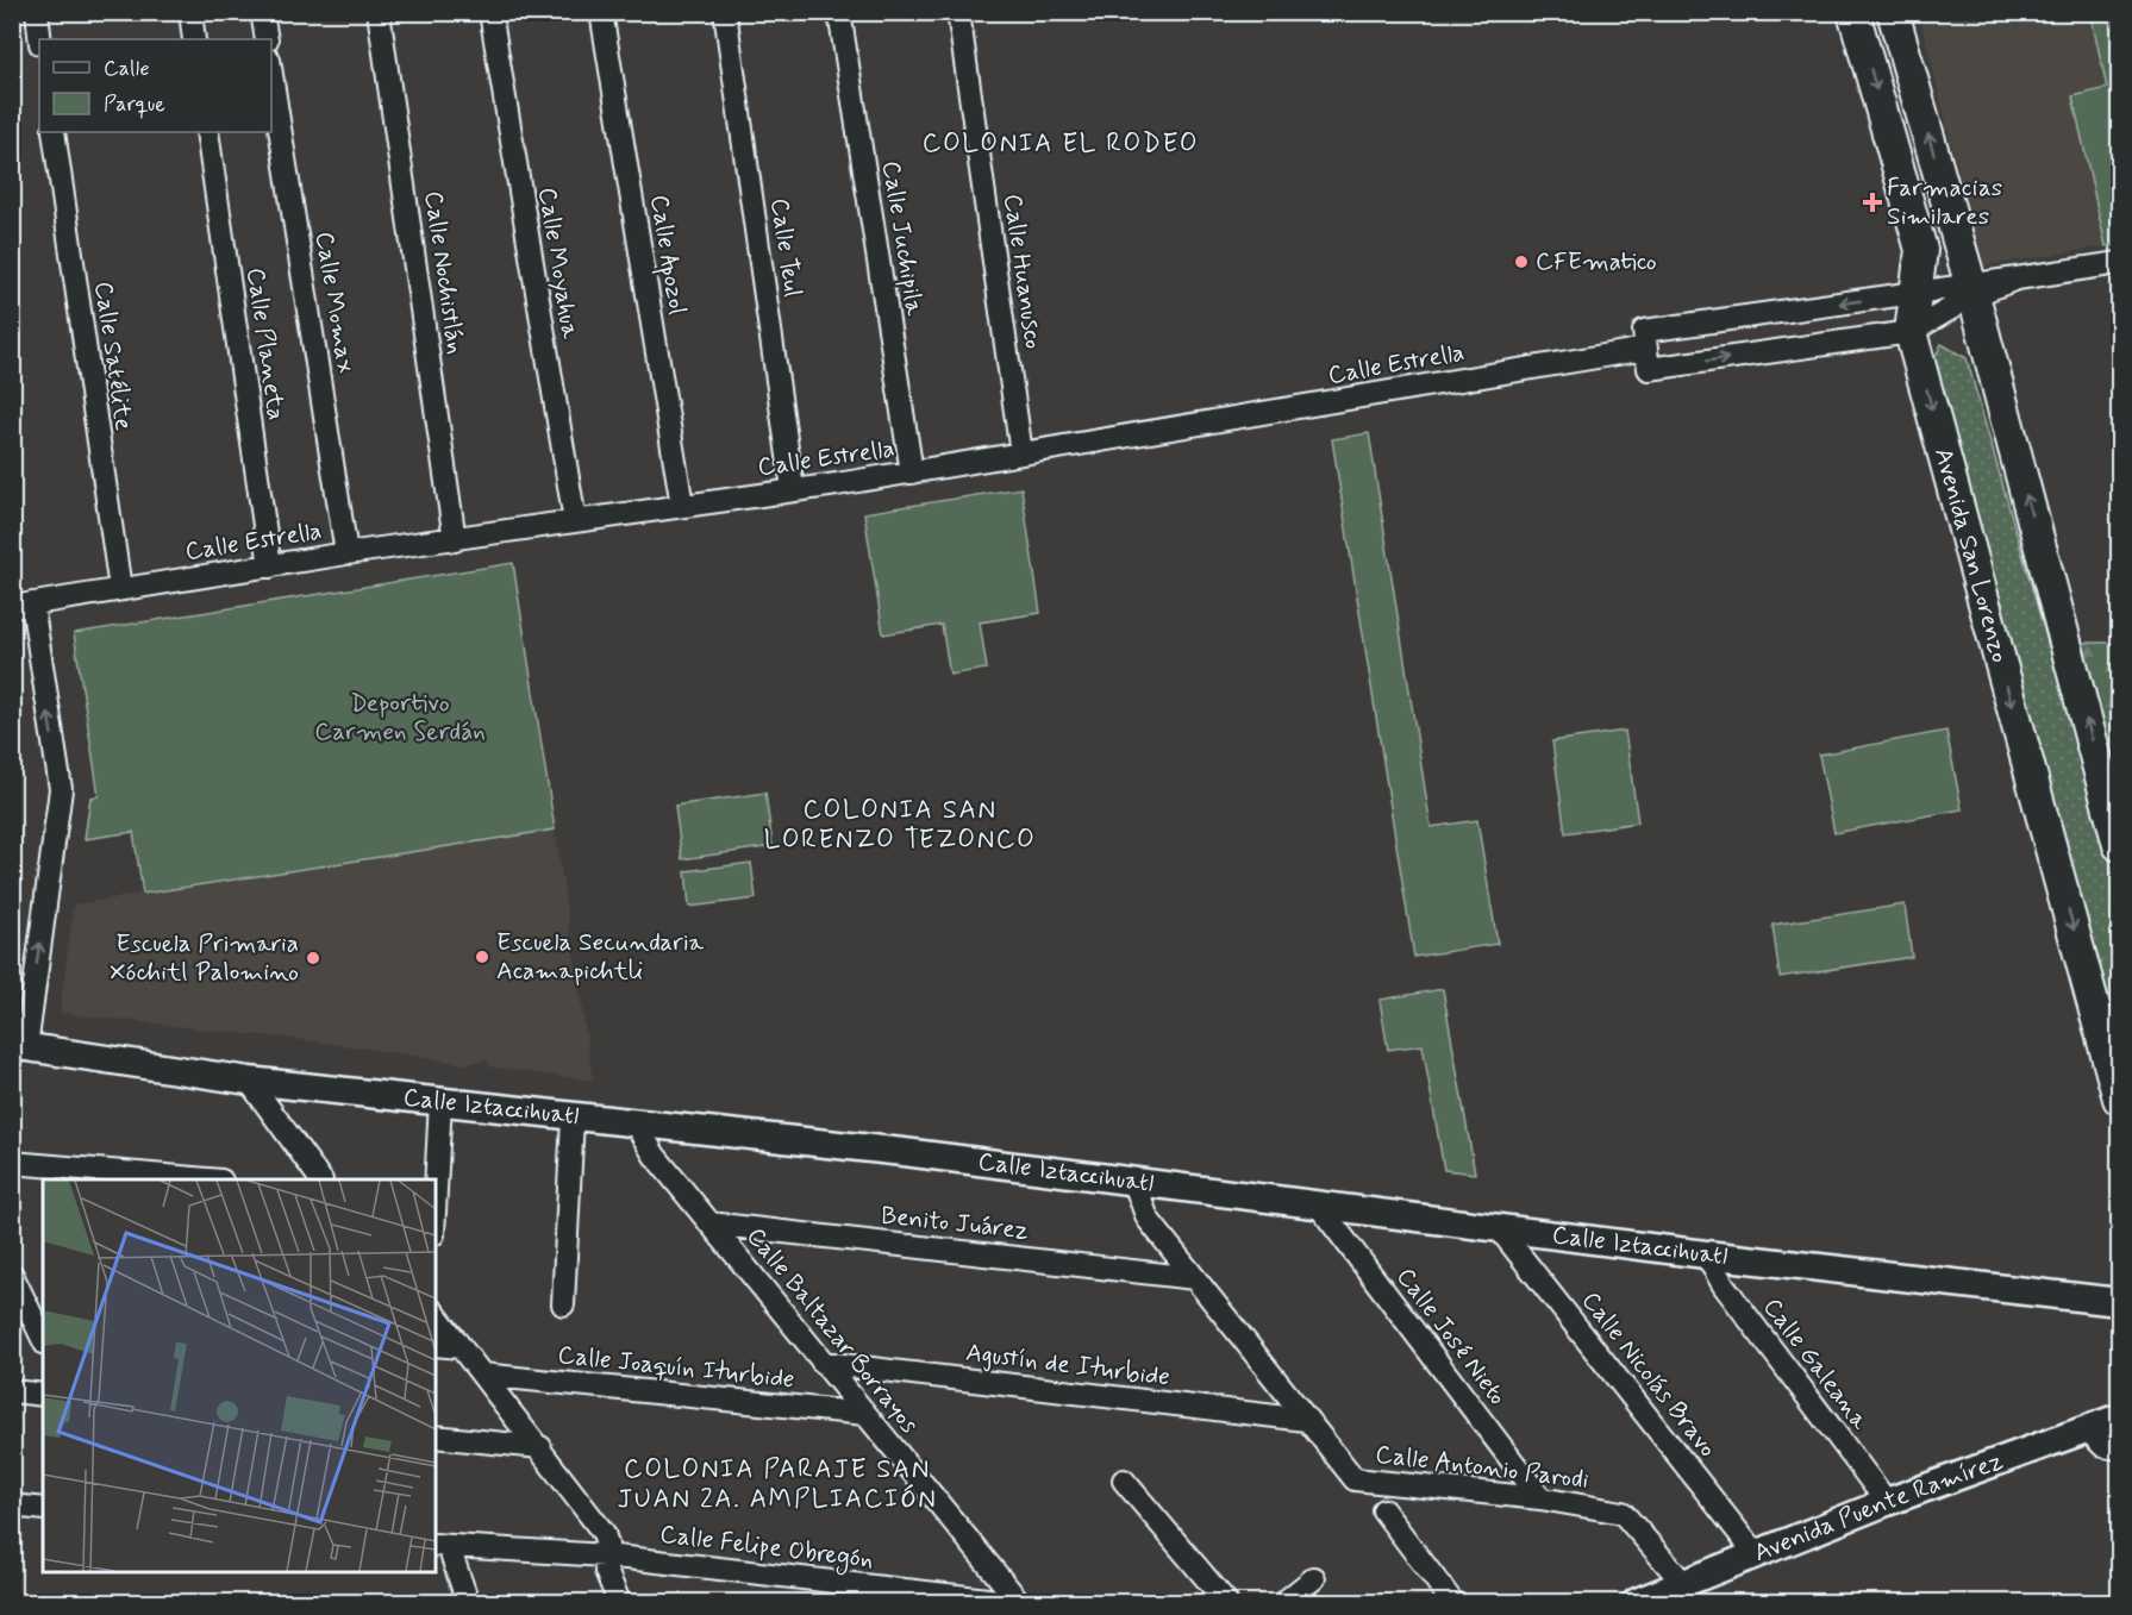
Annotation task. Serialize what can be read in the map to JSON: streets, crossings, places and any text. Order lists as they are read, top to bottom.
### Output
{
  "streets": {
    "main road": ["Avenida San Lorenzo"],
    "street": [
      "Calle Juchipila",
      "Calle Teul",
      "Calle Apozol",
      "Calle Moyahua",
      "Calle Huanusco",
      "Calle Nochistlán",
      "Calle Momax",
      "Calle Planeta",
      "Calle Satélite",
      "Calle Estrella",
      "Calle Iztaccihuatl",
      "Benito Juárez",
      "Calle Baltazar Borrayos",
      "Calle José Nieto",
      "Calle Galeana",
      "Agustín de Iturbide",
      "Calle Joaquín Iturbide",
      "Calle Nicolás Bravo",
      "Calle Antonio Parodi",
      "Avenida Puente Ramírez",
      "Calle Felipe Obregón"
    ]
  },
  "crossings": [
    ["Calle Juchipila", "Calle Estrella"],
    ["Calle Teul", "Calle Estrella"],
    ["Calle Apozol", "Calle Estrella"],
    ["Calle Moyahua", "Calle Estrella"],
    ["Calle Huanusco", "Calle Estrella"],
    ["Calle Nochistlán", "Calle Estrella"],
    ["Calle Momax", "Calle Estrella"],
    ["Calle Planeta", "Calle Estrella"],
    ["Calle Satélite", "Calle Estrella"],
    ["Calle Estrella", "Avenida San Lorenzo"],
    ["Calle Iztaccihuatl", "Calle Baltazar Borrayos"],
    ["Calle Iztaccihuatl", "Calle José Nieto"],
    ["Calle Iztaccihuatl", "Calle Galeana"],
    ["Calle Iztaccihuatl", "Calle Nicolás Bravo"],
    ["Calle Iztaccihuatl", "Calle Antonio Parodi"],
    ["Benito Juárez", "Calle Baltazar Borrayos"],
    ["Benito Juárez", "Calle Antonio Parodi"],
    ["Calle Baltazar Borrayos", "Agustín de Iturbide"],
    ["Calle Baltazar Borrayos", "Calle Joaquín Iturbide"],
    ["Calle José Nieto", "Calle Antonio Parodi"],
    ["Calle Galeana", "Avenida Puente Ramírez"],
    ["Agustín de Iturbide", "Calle Antonio Parodi"],
    ["Calle Nicolás Bravo", "Avenida Puente Ramírez"],
    ["Calle Antonio Parodi", "Avenida Puente Ramírez"]
  ],
  "districts": ["COLONIA EL RODEO", "COLONIA SAN LORENZO TEZONCO", "COLONIA PARAJE SAN JUAN 2A. AMPLIACIÓN"],
  "parks": ["Deportivo Carmen Serdán"],
  "places": {
    "health": ["Farmacias Similares"],
    "other": ["CFEmatico", "Escuela Secundaria Acamapichtli", "Escuela Primaria Xóchitl Palomino"]
  },
  "legend": ["Calle", "Parque"]
}
